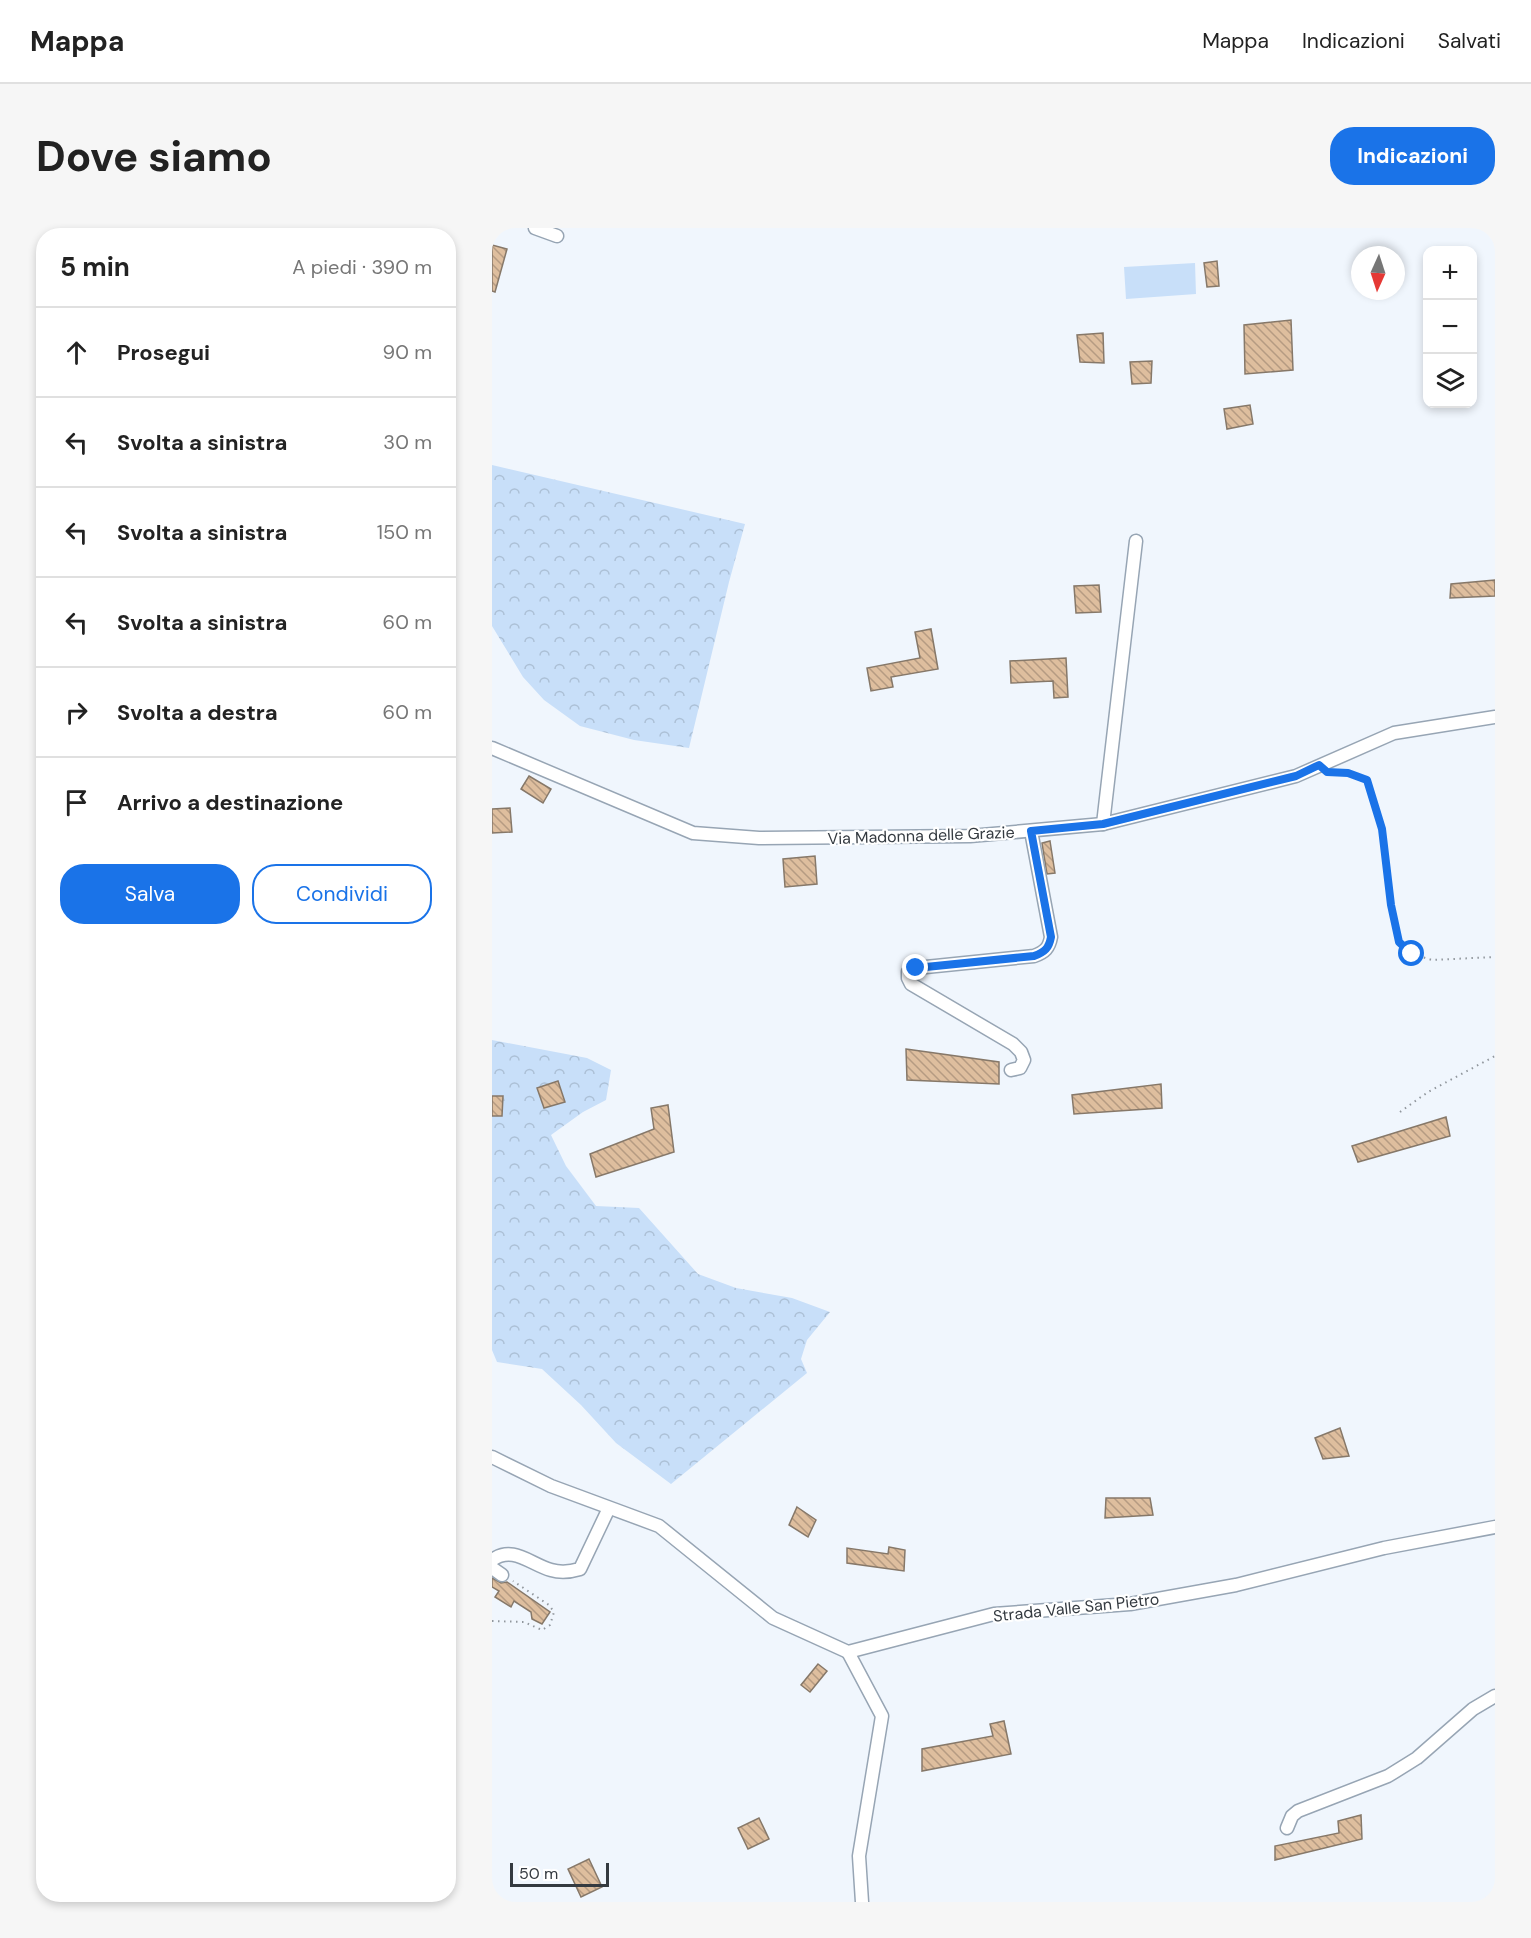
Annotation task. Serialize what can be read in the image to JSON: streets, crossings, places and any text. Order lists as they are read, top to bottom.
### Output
{
  "streets": {
    "street": ["Via Madonna delle Grazie", "Strada Valle San Pietro"]
  },
  "scale_bar": "50 m",
  "north": "bottom",
  "page": {
    "header": "Mappa",
    "nav": ["Mappa", "Indicazioni", "Salvati"],
    "buttons": [
      "Indicazioni",
      ["Salva", "Condividi"]
    ],
    "title": "Dove siamo",
    "heading": ["5 min", "A piedi · 390 m"],
    "map_buttons": ["+", "−"],
    "list": [
      ["Prosegui", "90 m"],
      ["Svolta a sinistra", "30 m"],
      ["Svolta a sinistra", "150 m"],
      ["Svolta a sinistra", "60 m"],
      ["Svolta a destra", "60 m"],
      "Arrivo a destinazione"
    ],
    "scale": "50 m"
  }
}
